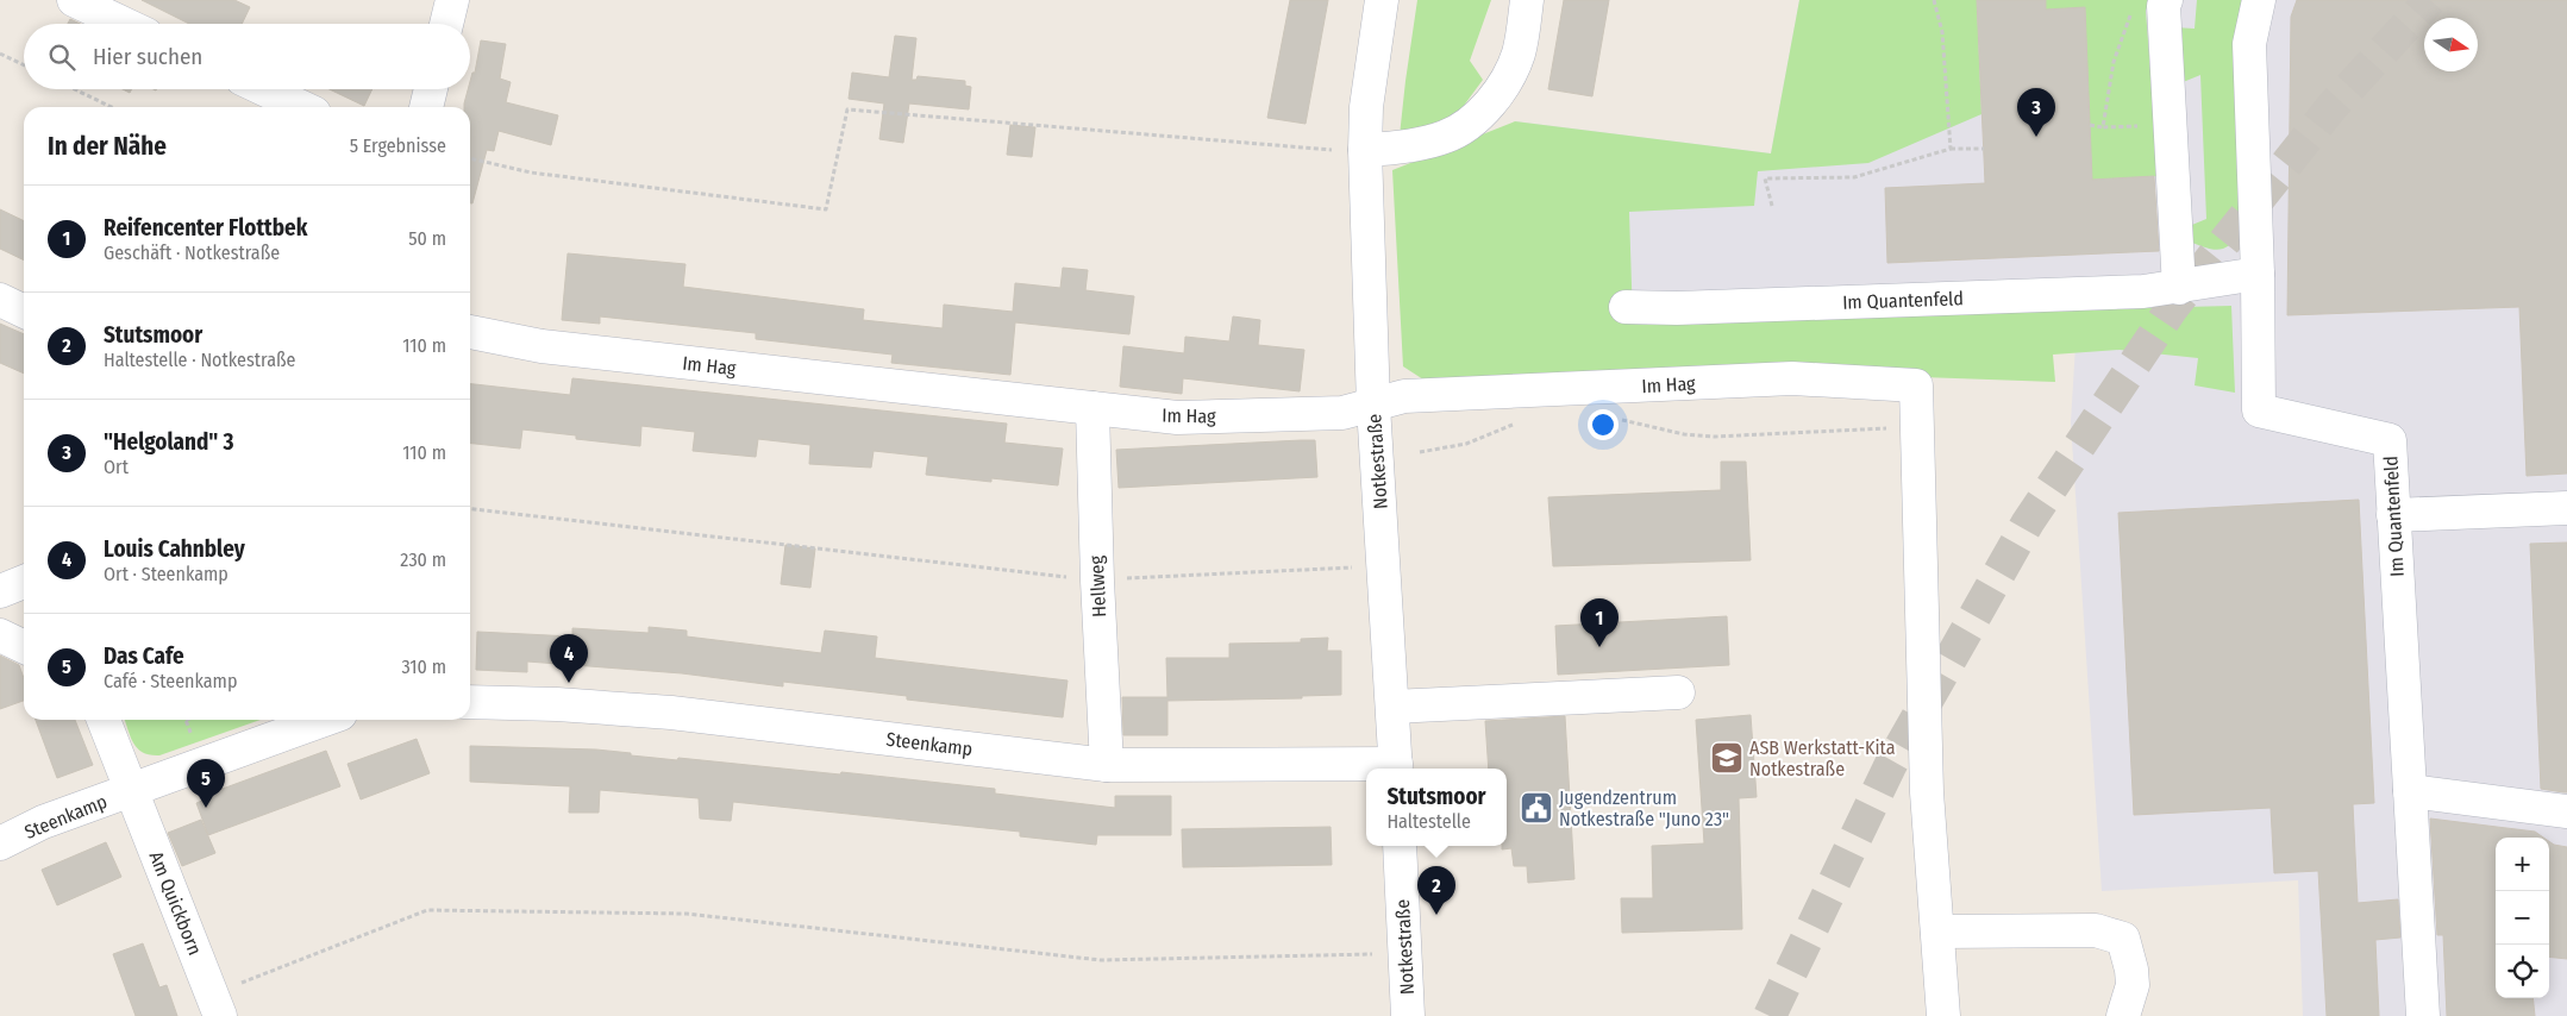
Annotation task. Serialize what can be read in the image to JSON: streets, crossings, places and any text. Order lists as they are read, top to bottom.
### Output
{
  "streets": {
    "street": [
      "Im Quantenfeld",
      "Im Hag",
      "Notkestraße",
      "Hellweg",
      "Steenkamp",
      "Am Quickborn"
    ]
  },
  "crossings": [
    ["Im Hag", "Notkestraße"],
    ["Im Hag", "Hellweg"],
    ["Notkestraße", "Steenkamp"],
    ["Hellweg", "Steenkamp"],
    ["Steenkamp", "Am Quickborn"]
  ],
  "places": {
    "school or university": ["ASB Werkstatt-Kita Notkestraße"],
    "public building": ["Jugendzentrum Notkestraße \"Juno 23\""]
  },
  "north": "right",
  "page": {
    "search": "Hier suchen",
    "pins": [
      "3",
      "1",
      "4",
      "5",
      "2"
    ],
    "heading": ["In der Nähe", "5 Ergebnisse"],
    "list": [
      {
        "mark": "1",
        "name": "Reifencenter Flottbek",
        "note": "Geschäft · Notkestraße",
        "value": "50 m"
      },
      {
        "mark": "2",
        "name": "Stutsmoor",
        "note": "Haltestelle · Notkestraße",
        "value": "110 m"
      },
      {
        "mark": "3",
        "name": "\"Helgoland\" 3",
        "note": "Ort",
        "value": "110 m"
      },
      {
        "mark": "4",
        "name": "Louis Cahnbley",
        "note": "Ort · Steenkamp",
        "value": "230 m"
      },
      {
        "mark": "5",
        "name": "Das Cafe",
        "note": "Café · Steenkamp",
        "value": "310 m"
      }
    ],
    "popup": ["Stutsmoor", "Haltestelle"],
    "map_buttons": ["+", "−"]
  }
}
